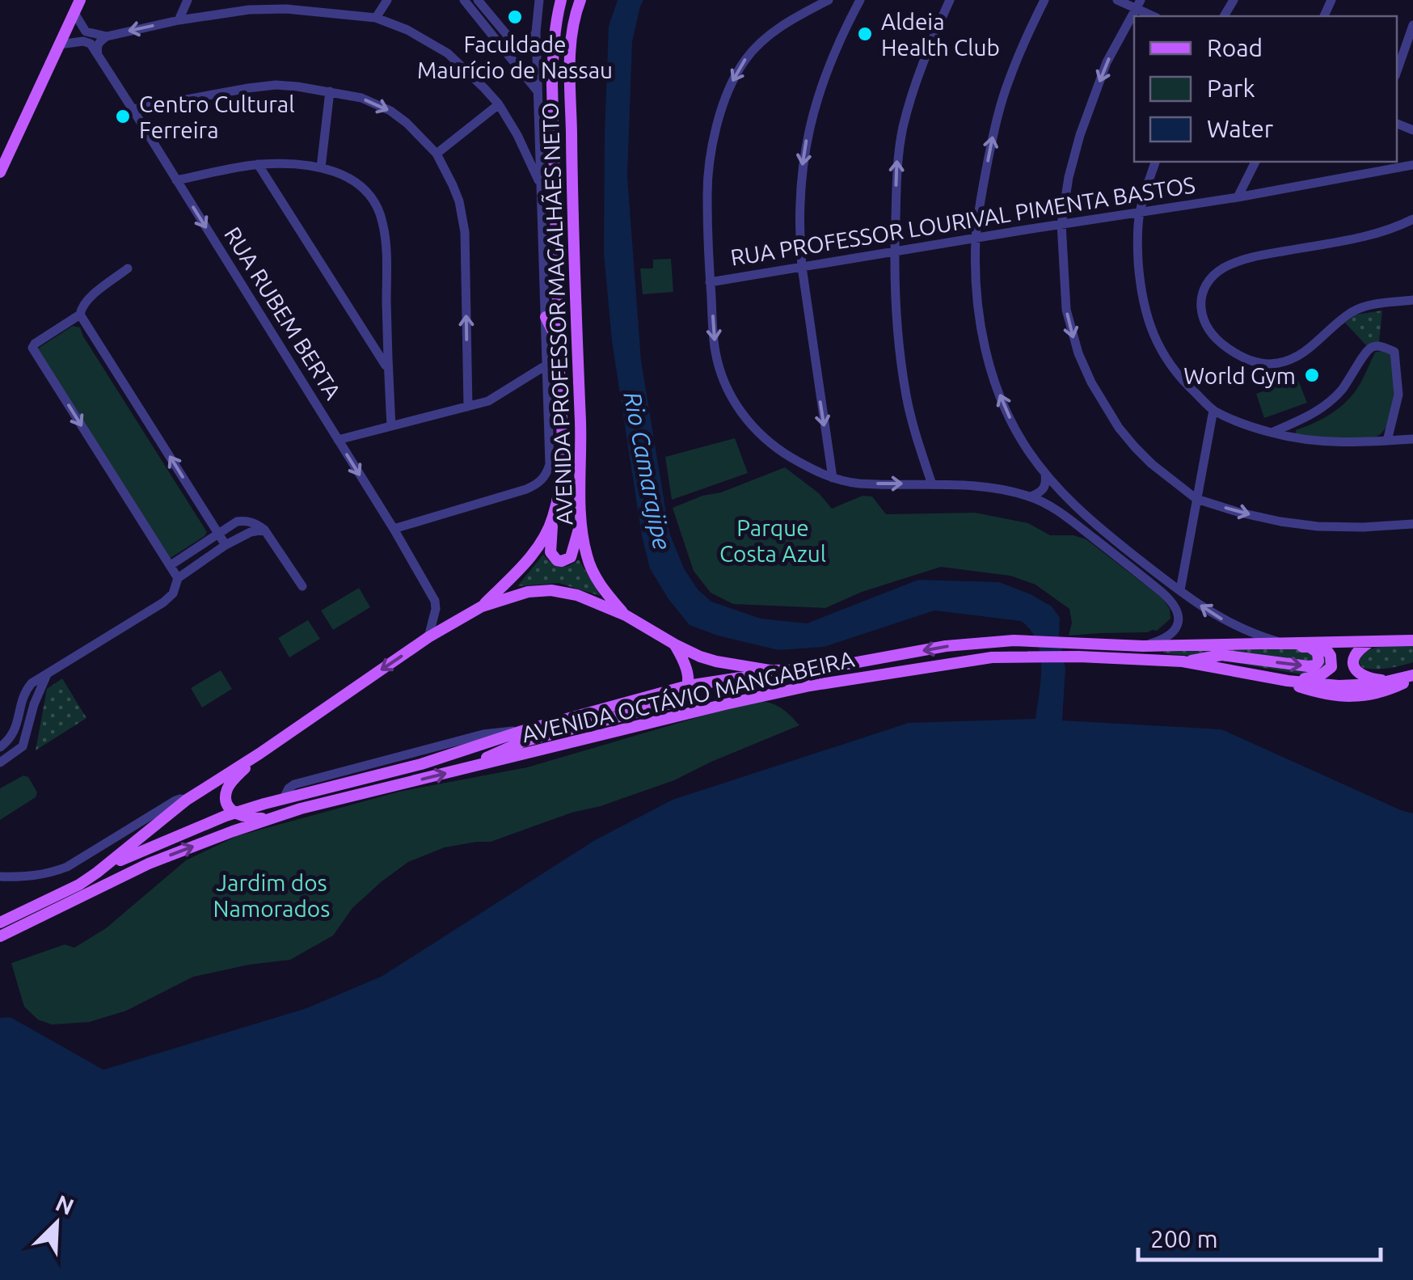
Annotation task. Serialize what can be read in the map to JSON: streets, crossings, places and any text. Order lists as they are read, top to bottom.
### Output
{
  "streets": {
    "main road": ["AVENIDA PROFESSOR MAGALHÃES NETO", "AVENIDA OCTÁVIO MANGABEIRA"],
    "street": ["RUA PROFESSOR LOURIVAL PIMENTA BASTOS", "RUA RUBEM BERTA"]
  },
  "crossings": [
    ["RUA RUBEM BERTA", "AVENIDA PROFESSOR MAGALHÃES NETO"],
    ["AVENIDA PROFESSOR MAGALHÃES NETO", "AVENIDA OCTÁVIO MANGABEIRA"]
  ],
  "water": ["Rio Camarajipe"],
  "parks": ["Parque Costa Azul", "Jardim dos Namorados"],
  "places": [
    "Faculdade Maurício de Nassau",
    "Aldeia Health Club",
    "Centro Cultural Ferreira",
    "World Gym"
  ],
  "legend": ["Road", "Park", "Water"],
  "scale_bar": "200 m",
  "north": "top right"
}
